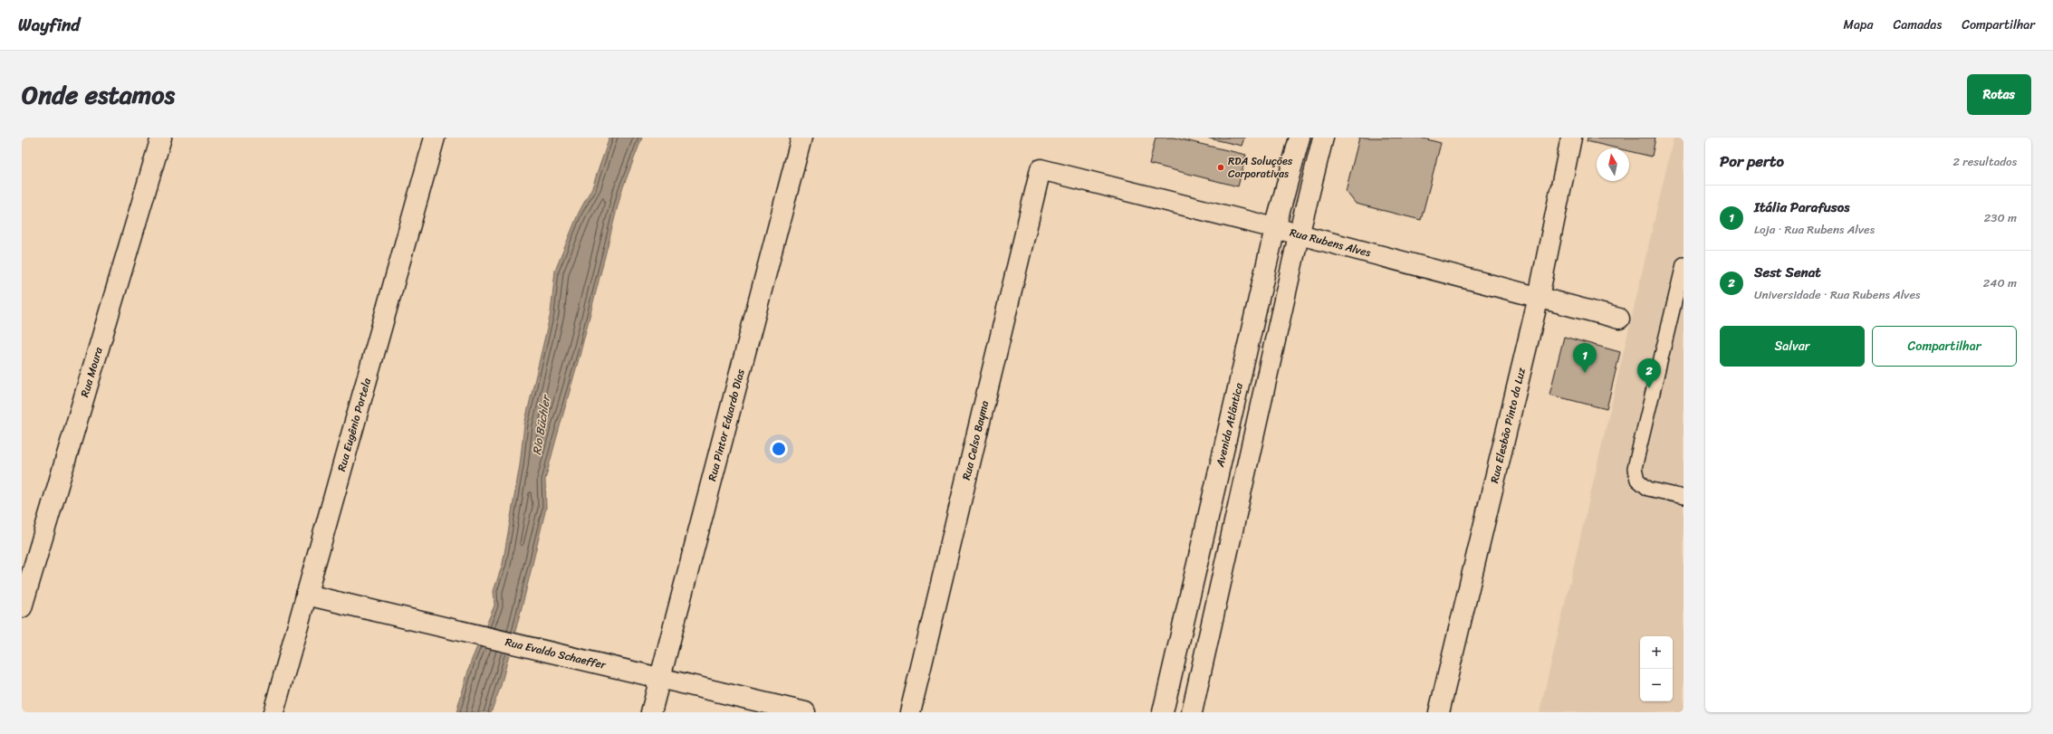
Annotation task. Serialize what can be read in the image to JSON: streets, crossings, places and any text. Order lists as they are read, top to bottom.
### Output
{
  "streets": {
    "street": [
      "Rua Rubens Alves",
      "Rua Moura",
      "Avenida Atlântica",
      "Rua Eugênio Portela",
      "Rua Pintor Eduardo Dias",
      "Rua Elesbão Pinto da Luz",
      "Rua Celso Bayma",
      "Rua Evaldo Schaeffer"
    ]
  },
  "crossings": [
    ["Rua Rubens Alves", "Avenida Atlântica"],
    ["Rua Rubens Alves", "Rua Elesbão Pinto da Luz"],
    ["Rua Rubens Alves", "Rua Celso Bayma"],
    ["Rua Eugênio Portela", "Rua Evaldo Schaeffer"],
    ["Rua Pintor Eduardo Dias", "Rua Evaldo Schaeffer"]
  ],
  "water": ["Rio Büchler"],
  "places": ["RDA Soluções Corporativas"],
  "north": "top",
  "page": {
    "header": "Wayfind",
    "nav": ["Mapa", "Camadas", "Compartilhar"],
    "title": "Onde estamos",
    "buttons": [
      "Rotas",
      ["Salvar", "Compartilhar"]
    ],
    "heading": ["Por perto", "2 resultados"],
    "list": [
      {
        "mark": "1",
        "name": "Itália Parafusos",
        "note": "Loja · Rua Rubens Alves",
        "value": "230 m"
      },
      {
        "mark": "2",
        "name": "Sest Senat",
        "note": "Universidade · Rua Rubens Alves",
        "value": "240 m"
      }
    ],
    "pins": ["1", "2"],
    "map_buttons": ["+", "−"]
  }
}
